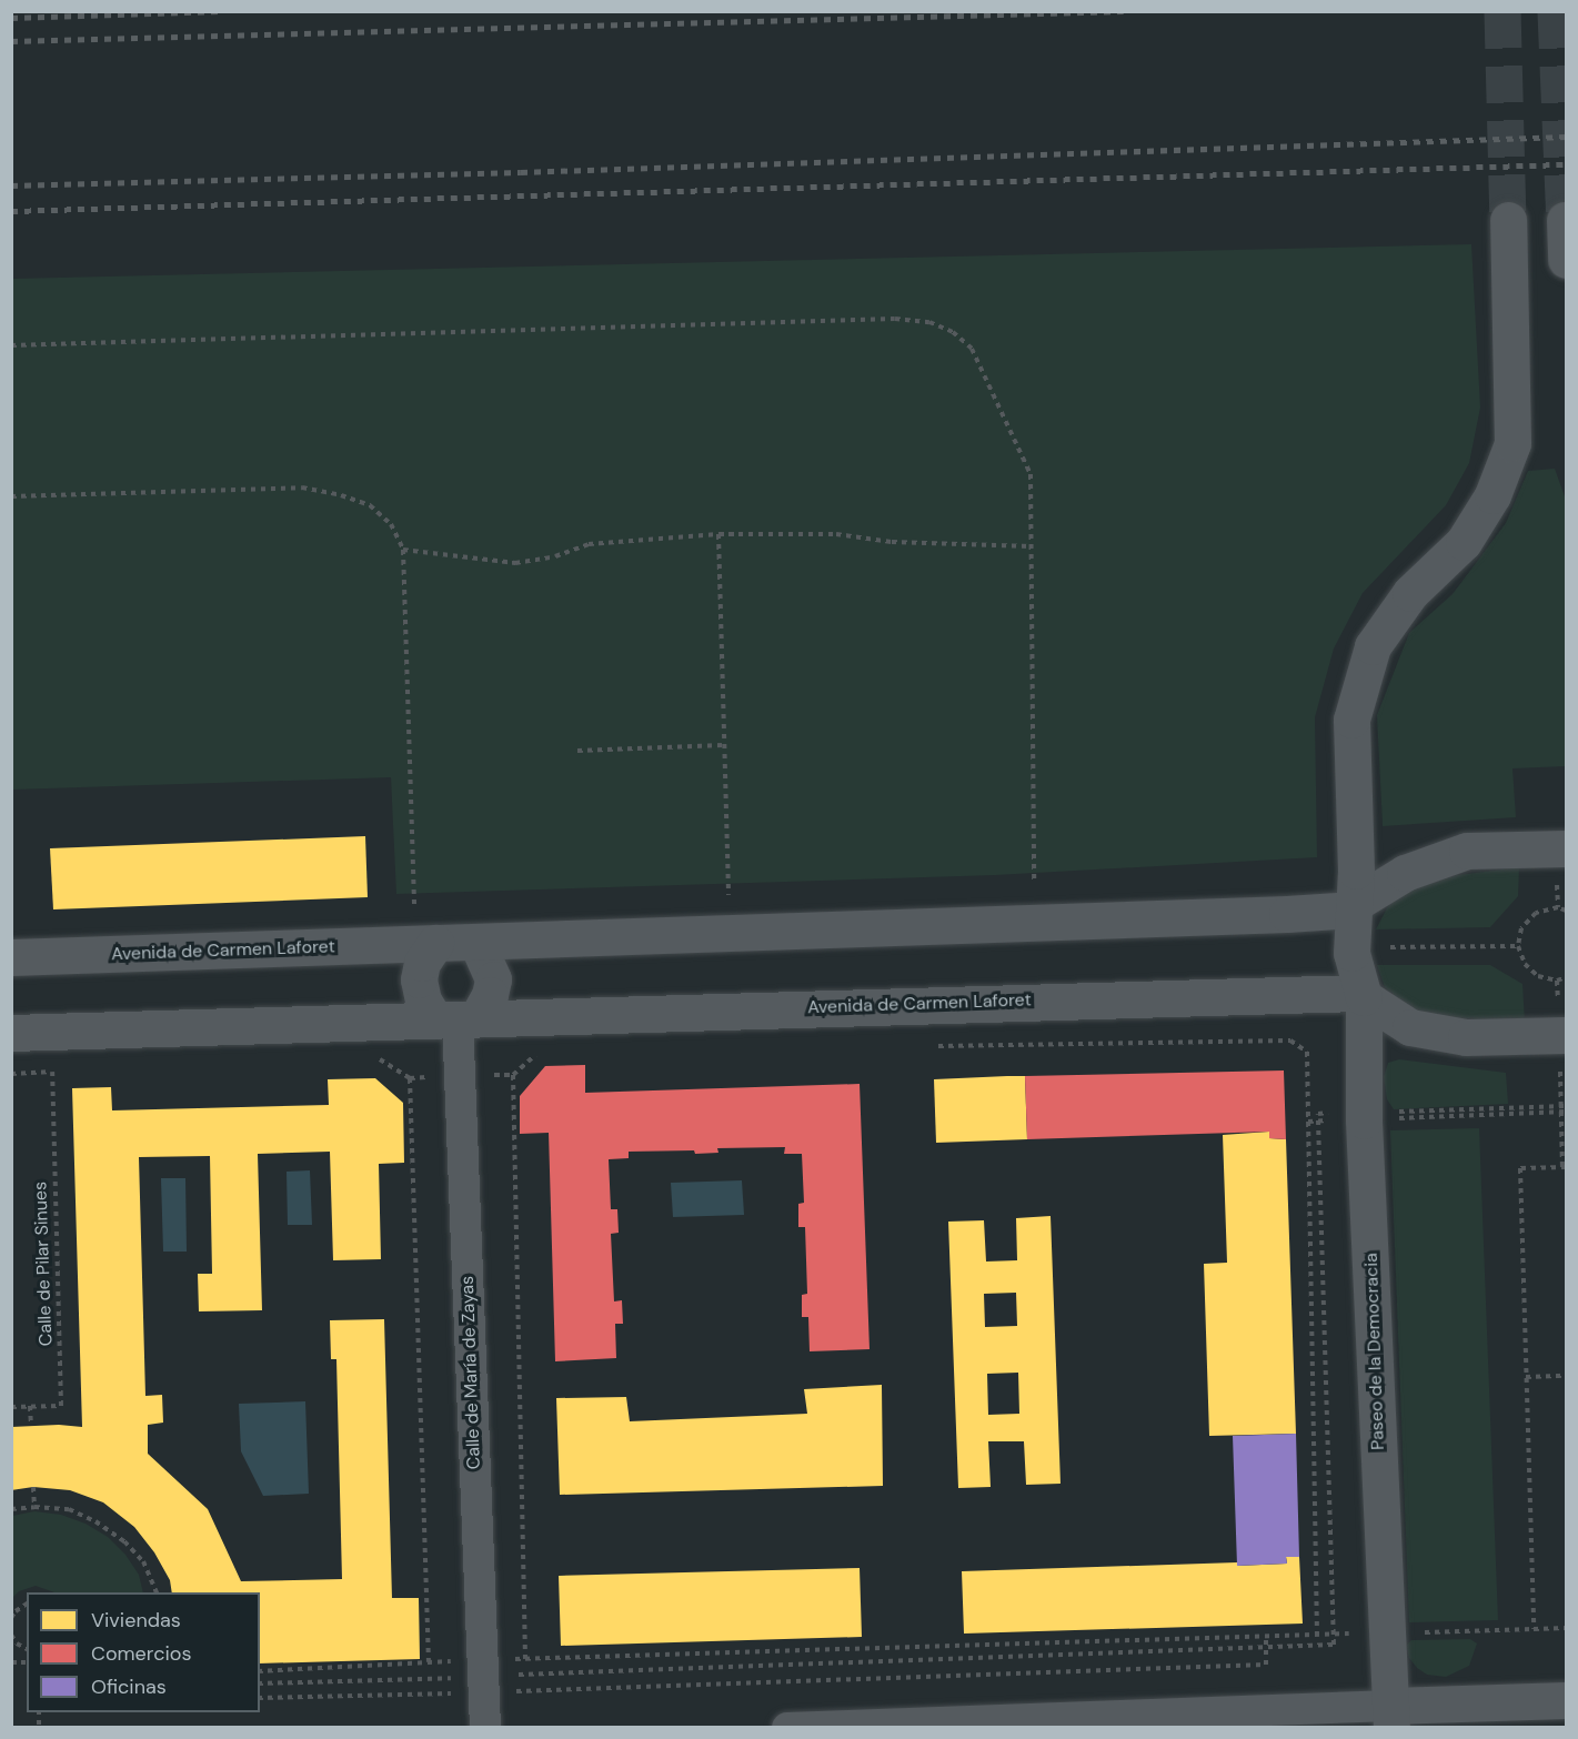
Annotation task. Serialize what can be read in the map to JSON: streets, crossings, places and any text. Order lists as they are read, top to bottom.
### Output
{
  "streets": {
    "street": ["Avenida de Carmen Laforet", "Paseo de la Democracia", "Calle de María de Zayas"],
    "path": ["Calle de Pilar Sinues"]
  },
  "crossings": [
    ["Avenida de Carmen Laforet", "Paseo de la Democracia"],
    ["Avenida de Carmen Laforet", "Calle de María de Zayas"]
  ],
  "legend": ["Viviendas", "Comercios", "Oficinas"]
}
